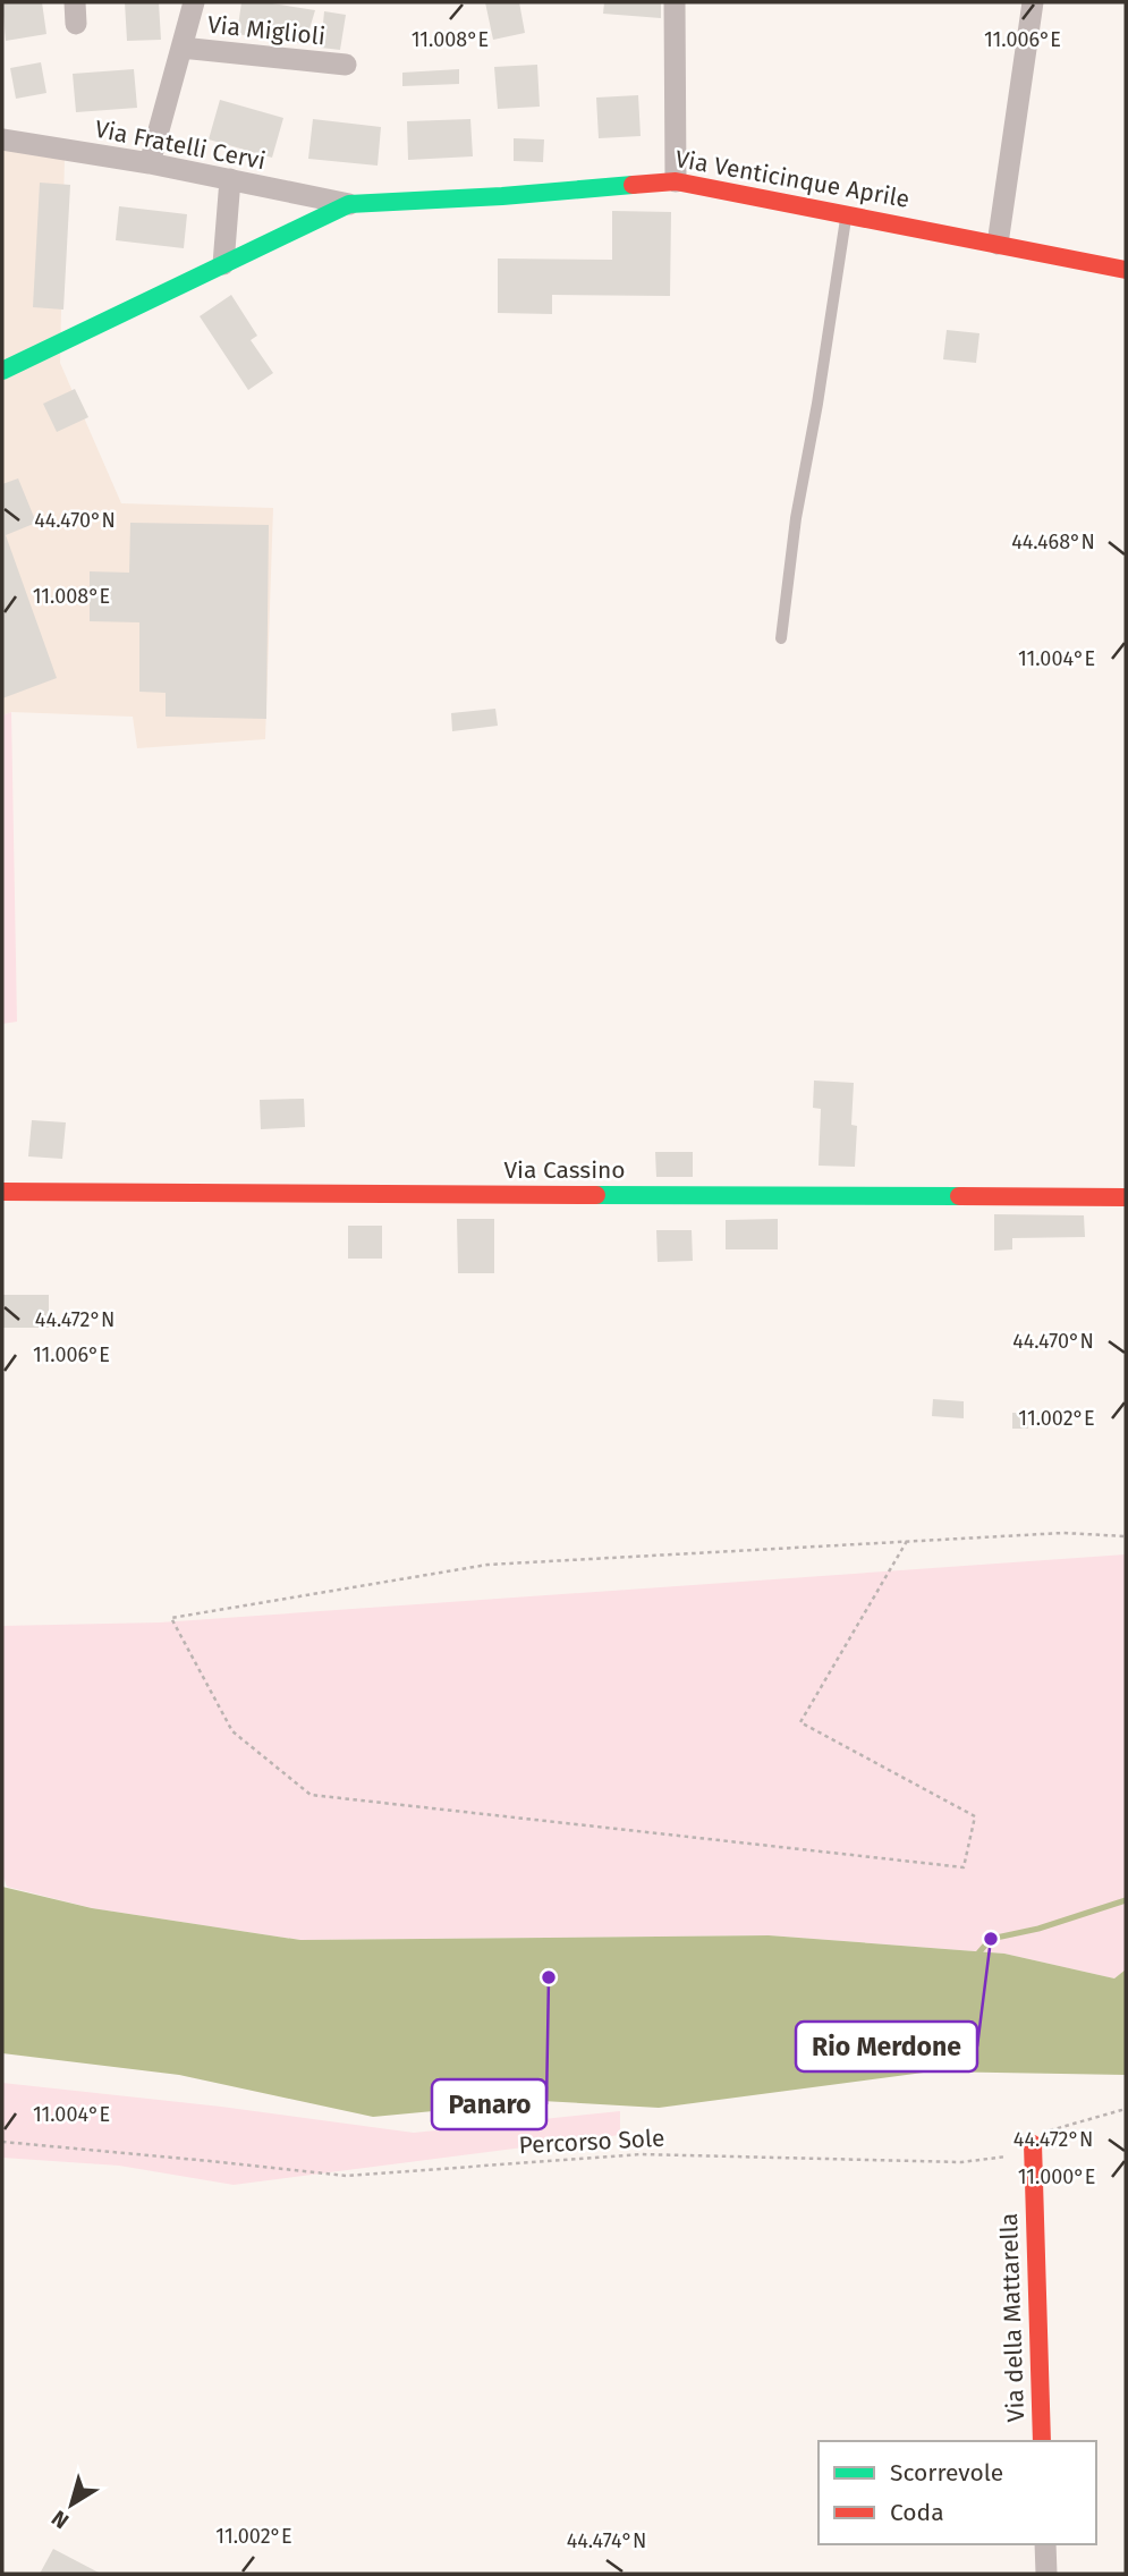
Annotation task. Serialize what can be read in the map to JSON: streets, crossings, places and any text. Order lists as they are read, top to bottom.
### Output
{
  "streets": {
    "street": [
      "Via Miglioli",
      "Via Fratelli Cervi",
      "Via Venticinque Aprile",
      "Via Cassino",
      "Via della Mattarella"
    ],
    "path": ["Percorso Sole"]
  },
  "crossings": [
    ["Via Fratelli Cervi", "Via Venticinque Aprile"],
    ["Percorso Sole", "Via della Mattarella"]
  ],
  "places": ["Rio Merdone", "Panaro"],
  "legend": ["Scorrevole", "Coda"],
  "north": "bottom left",
  "coordinates": [
    "11.008°E",
    "11.006°E",
    "44.470°N",
    "44.468°N",
    "11.004°E",
    "44.472°N",
    "11.002°E",
    "11.000°E",
    "44.474°N"
  ]
}
